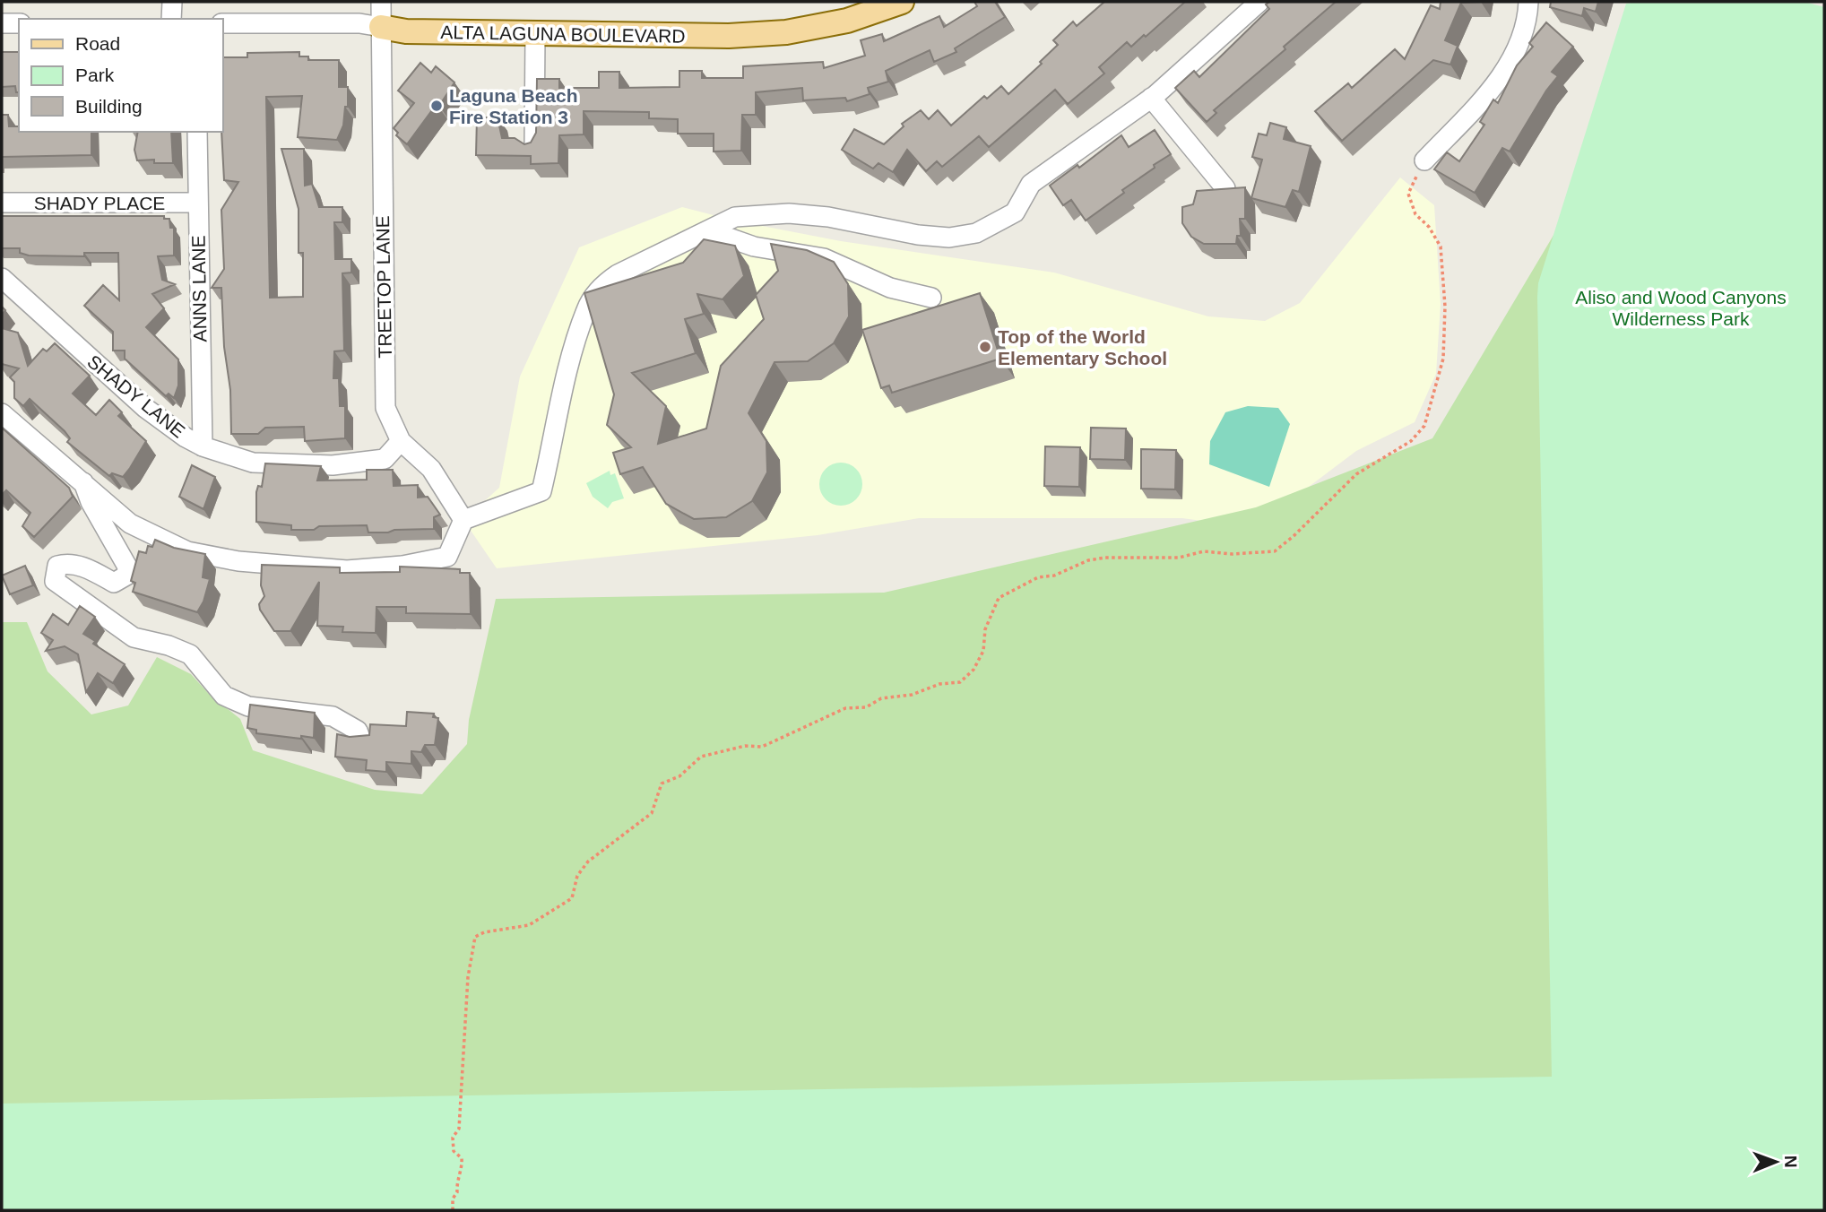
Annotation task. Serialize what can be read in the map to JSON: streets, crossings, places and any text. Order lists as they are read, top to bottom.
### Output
{
  "streets": {
    "main road": ["ALTA LAGUNA BOULEVARD"],
    "street": [
      "SHADY PLACE",
      "TREETOP LANE",
      "ANNS LANE",
      "SHADY LANE"
    ]
  },
  "crossings": [
    ["ALTA LAGUNA BOULEVARD", "TREETOP LANE"],
    ["SHADY PLACE", "ANNS LANE"],
    ["TREETOP LANE", "SHADY LANE"],
    ["ANNS LANE", "SHADY LANE"]
  ],
  "parks": ["Aliso and Wood Canyons Wilderness Park"],
  "places": ["Laguna Beach Fire Station 3", "Top of the World Elementary School"],
  "legend": ["Road", "Park", "Building"],
  "north": "right"
}
